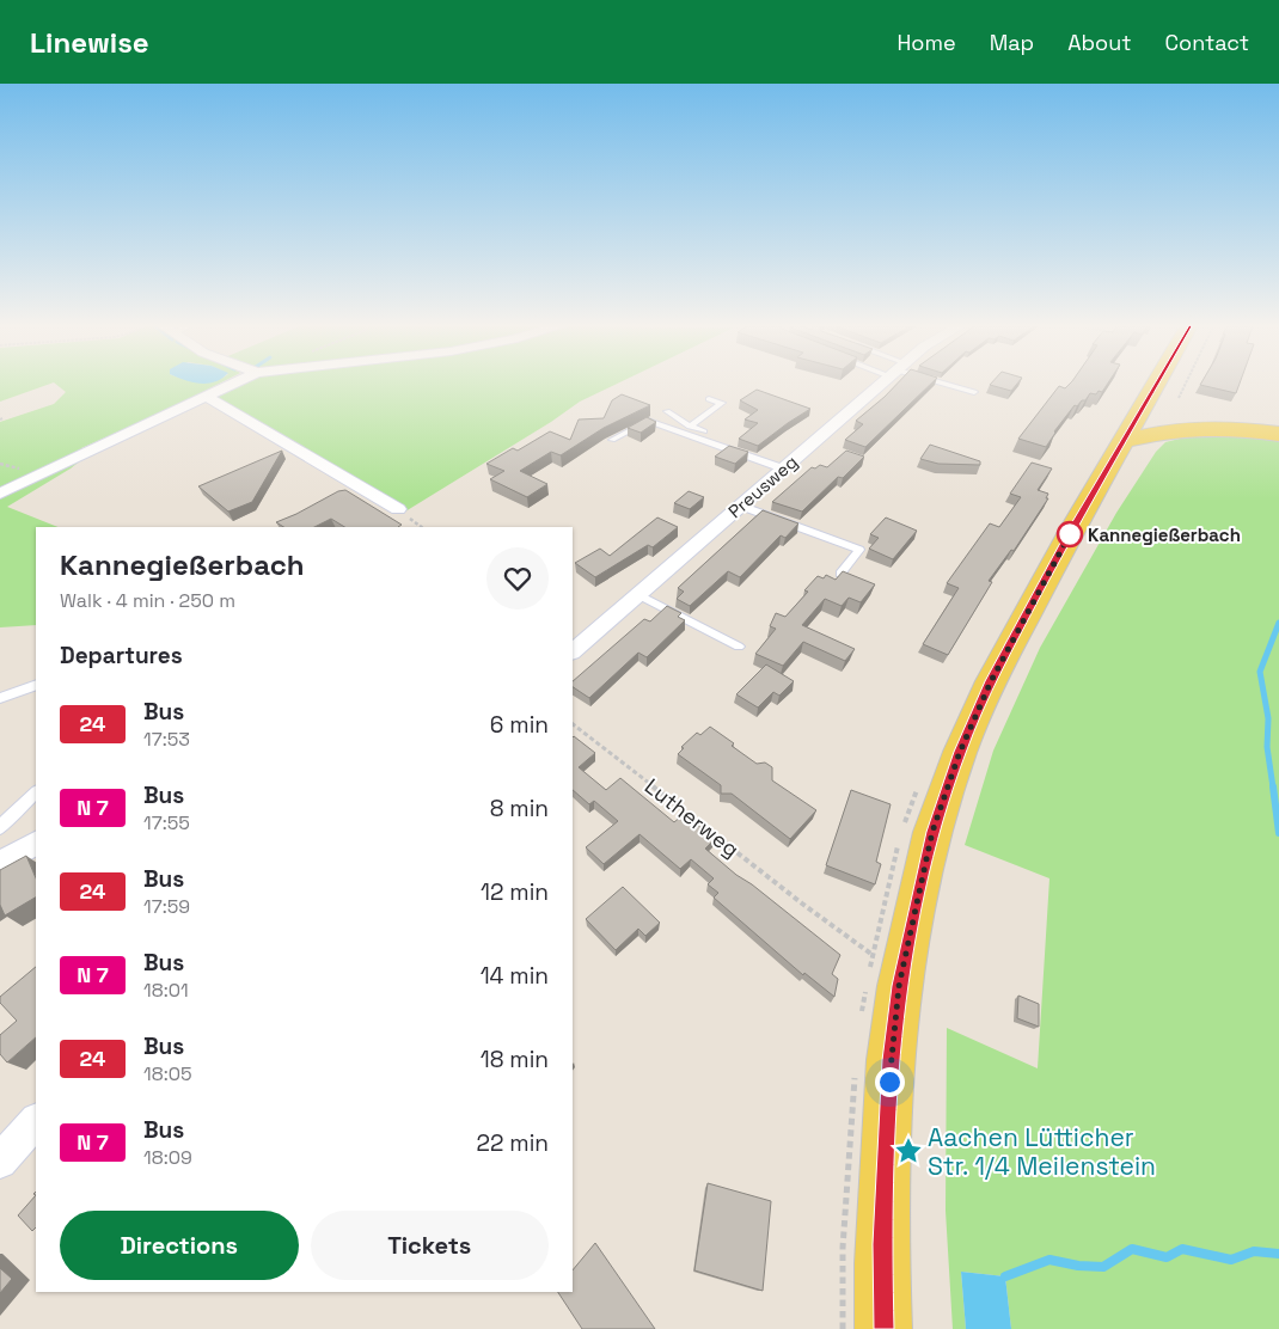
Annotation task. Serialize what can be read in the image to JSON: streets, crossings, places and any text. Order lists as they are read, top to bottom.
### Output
{
  "streets": {
    "street": ["Preusweg"],
    "path": ["Lutherweg"]
  },
  "places": {
    "other": ["Kannegießerbach"],
    "place": ["Aachen Lütticher Str. 1/4 Meilenstein"]
  },
  "lines": ["bus line 24"],
  "page": {
    "header": "Linewise",
    "nav": [
      "Home",
      "Map",
      "About",
      "Contact"
    ],
    "heading": [
      ["Kannegießerbach", "Walk · 4 min · 250 m"],
      "Departures"
    ],
    "list": [
      {
        "mark": "24",
        "name": "Bus",
        "note": "17:53",
        "value": "6 min"
      },
      {
        "mark": "N 7",
        "name": "Bus",
        "note": "17:55",
        "value": "8 min"
      },
      {
        "mark": "24",
        "name": "Bus",
        "note": "17:59",
        "value": "12 min"
      },
      {
        "mark": "N 7",
        "name": "Bus",
        "note": "18:01",
        "value": "14 min"
      },
      {
        "mark": "24",
        "name": "Bus",
        "note": "18:05",
        "value": "18 min"
      },
      {
        "mark": "N 7",
        "name": "Bus",
        "note": "18:09",
        "value": "22 min"
      }
    ],
    "buttons": ["Directions", "Tickets"]
  }
}
